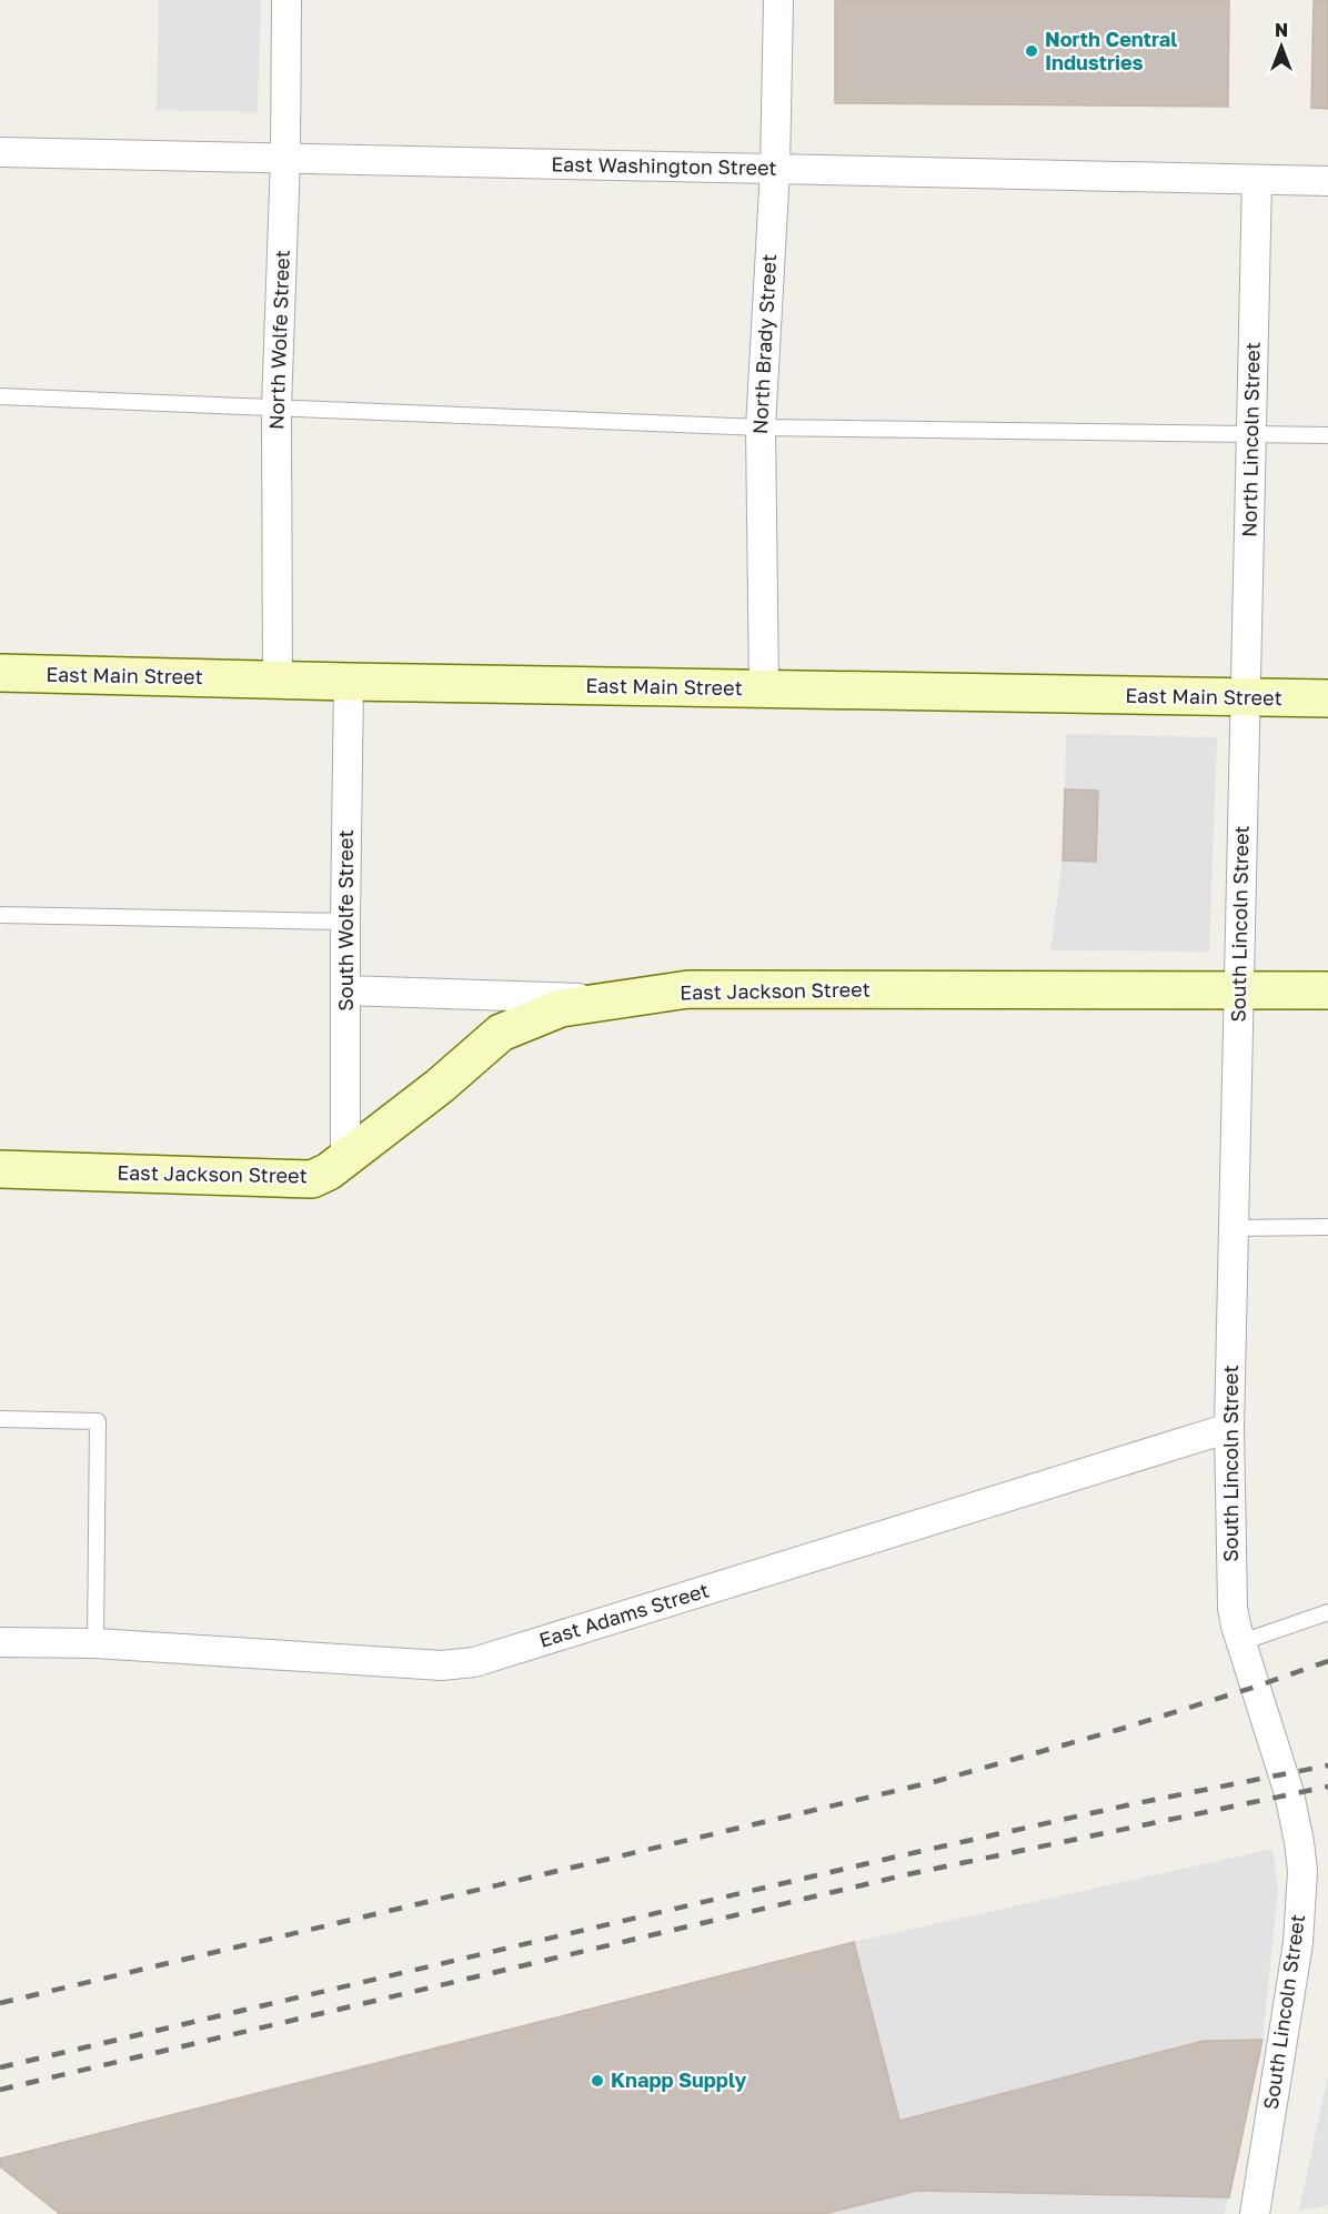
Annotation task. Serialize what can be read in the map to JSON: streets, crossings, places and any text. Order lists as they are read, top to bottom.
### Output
{
  "streets": {
    "main road": ["East Main Street", "East Jackson Street"],
    "street": [
      "East Washington Street",
      "North Wolfe Street",
      "North Brady Street",
      "North Lincoln Street",
      "South Wolfe Street",
      "South Lincoln Street",
      "East Adams Street"
    ]
  },
  "crossings": [
    ["East Washington Street", "North Wolfe Street"],
    ["East Washington Street", "North Brady Street"],
    ["East Washington Street", "North Lincoln Street"],
    ["North Wolfe Street", "East Main Street"],
    ["North Brady Street", "East Main Street"],
    ["North Lincoln Street", "East Main Street"],
    ["North Lincoln Street", "South Lincoln Street"],
    ["East Main Street", "South Wolfe Street"],
    ["East Main Street", "South Lincoln Street"],
    ["South Wolfe Street", "East Jackson Street"],
    ["South Lincoln Street", "East Jackson Street"],
    ["South Lincoln Street", "East Adams Street"]
  ],
  "places": ["North Central Industries", "Knapp Supply"],
  "north": "top"
}
